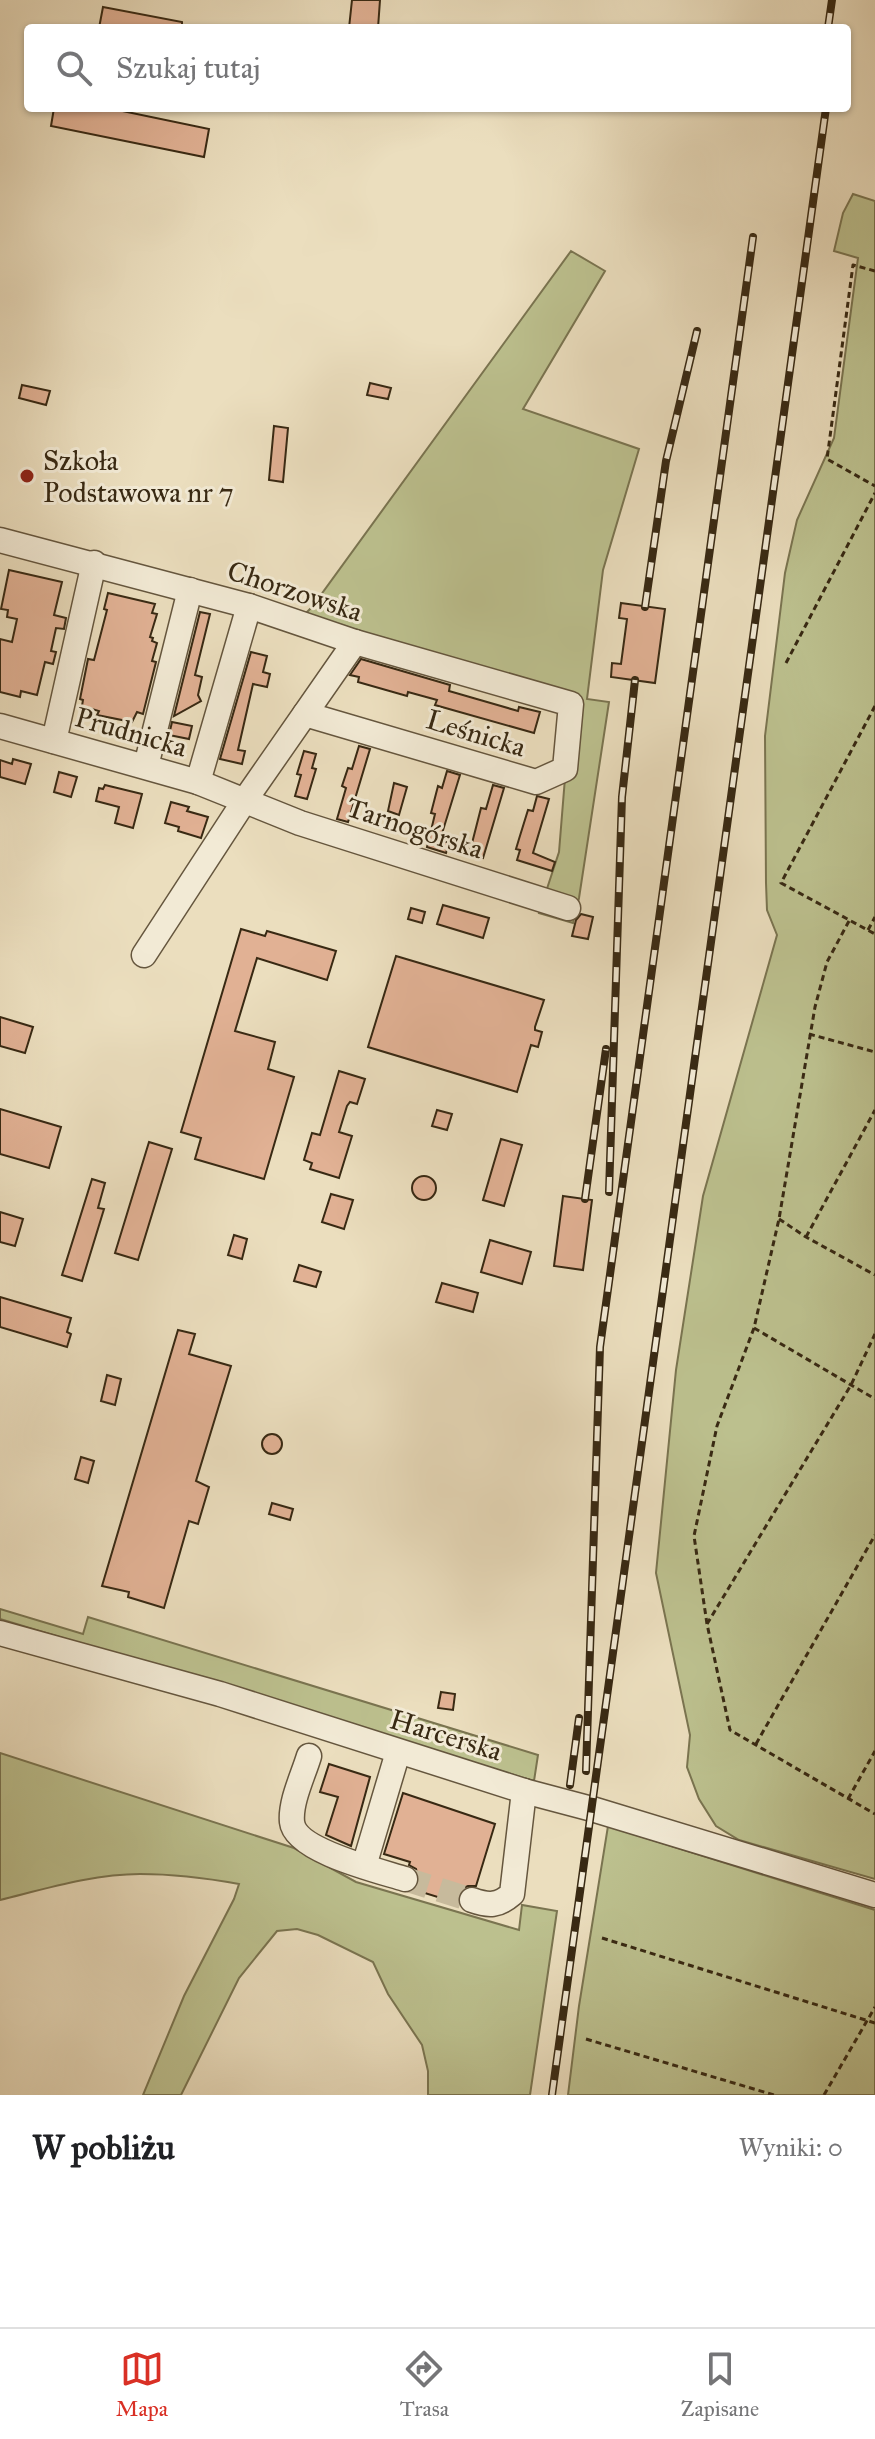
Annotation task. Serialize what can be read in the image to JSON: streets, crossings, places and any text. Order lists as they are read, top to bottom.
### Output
{
  "streets": {
    "street": [
      "Chorzowska",
      "Prudnicka",
      "Leśnicka",
      "Tarnogórska",
      "Harcerska"
    ]
  },
  "crossings": [
    ["Chorzowska", "Leśnicka"],
    ["Prudnicka", "Tarnogórska"]
  ],
  "places": ["Szkoła Podstawowa nr 7"],
  "page": {
    "search": "Szukaj tutaj",
    "heading": ["W pobliżu", "Wyniki: 0"],
    "nav": ["Mapa", "Trasa", "Zapisane"]
  }
}
